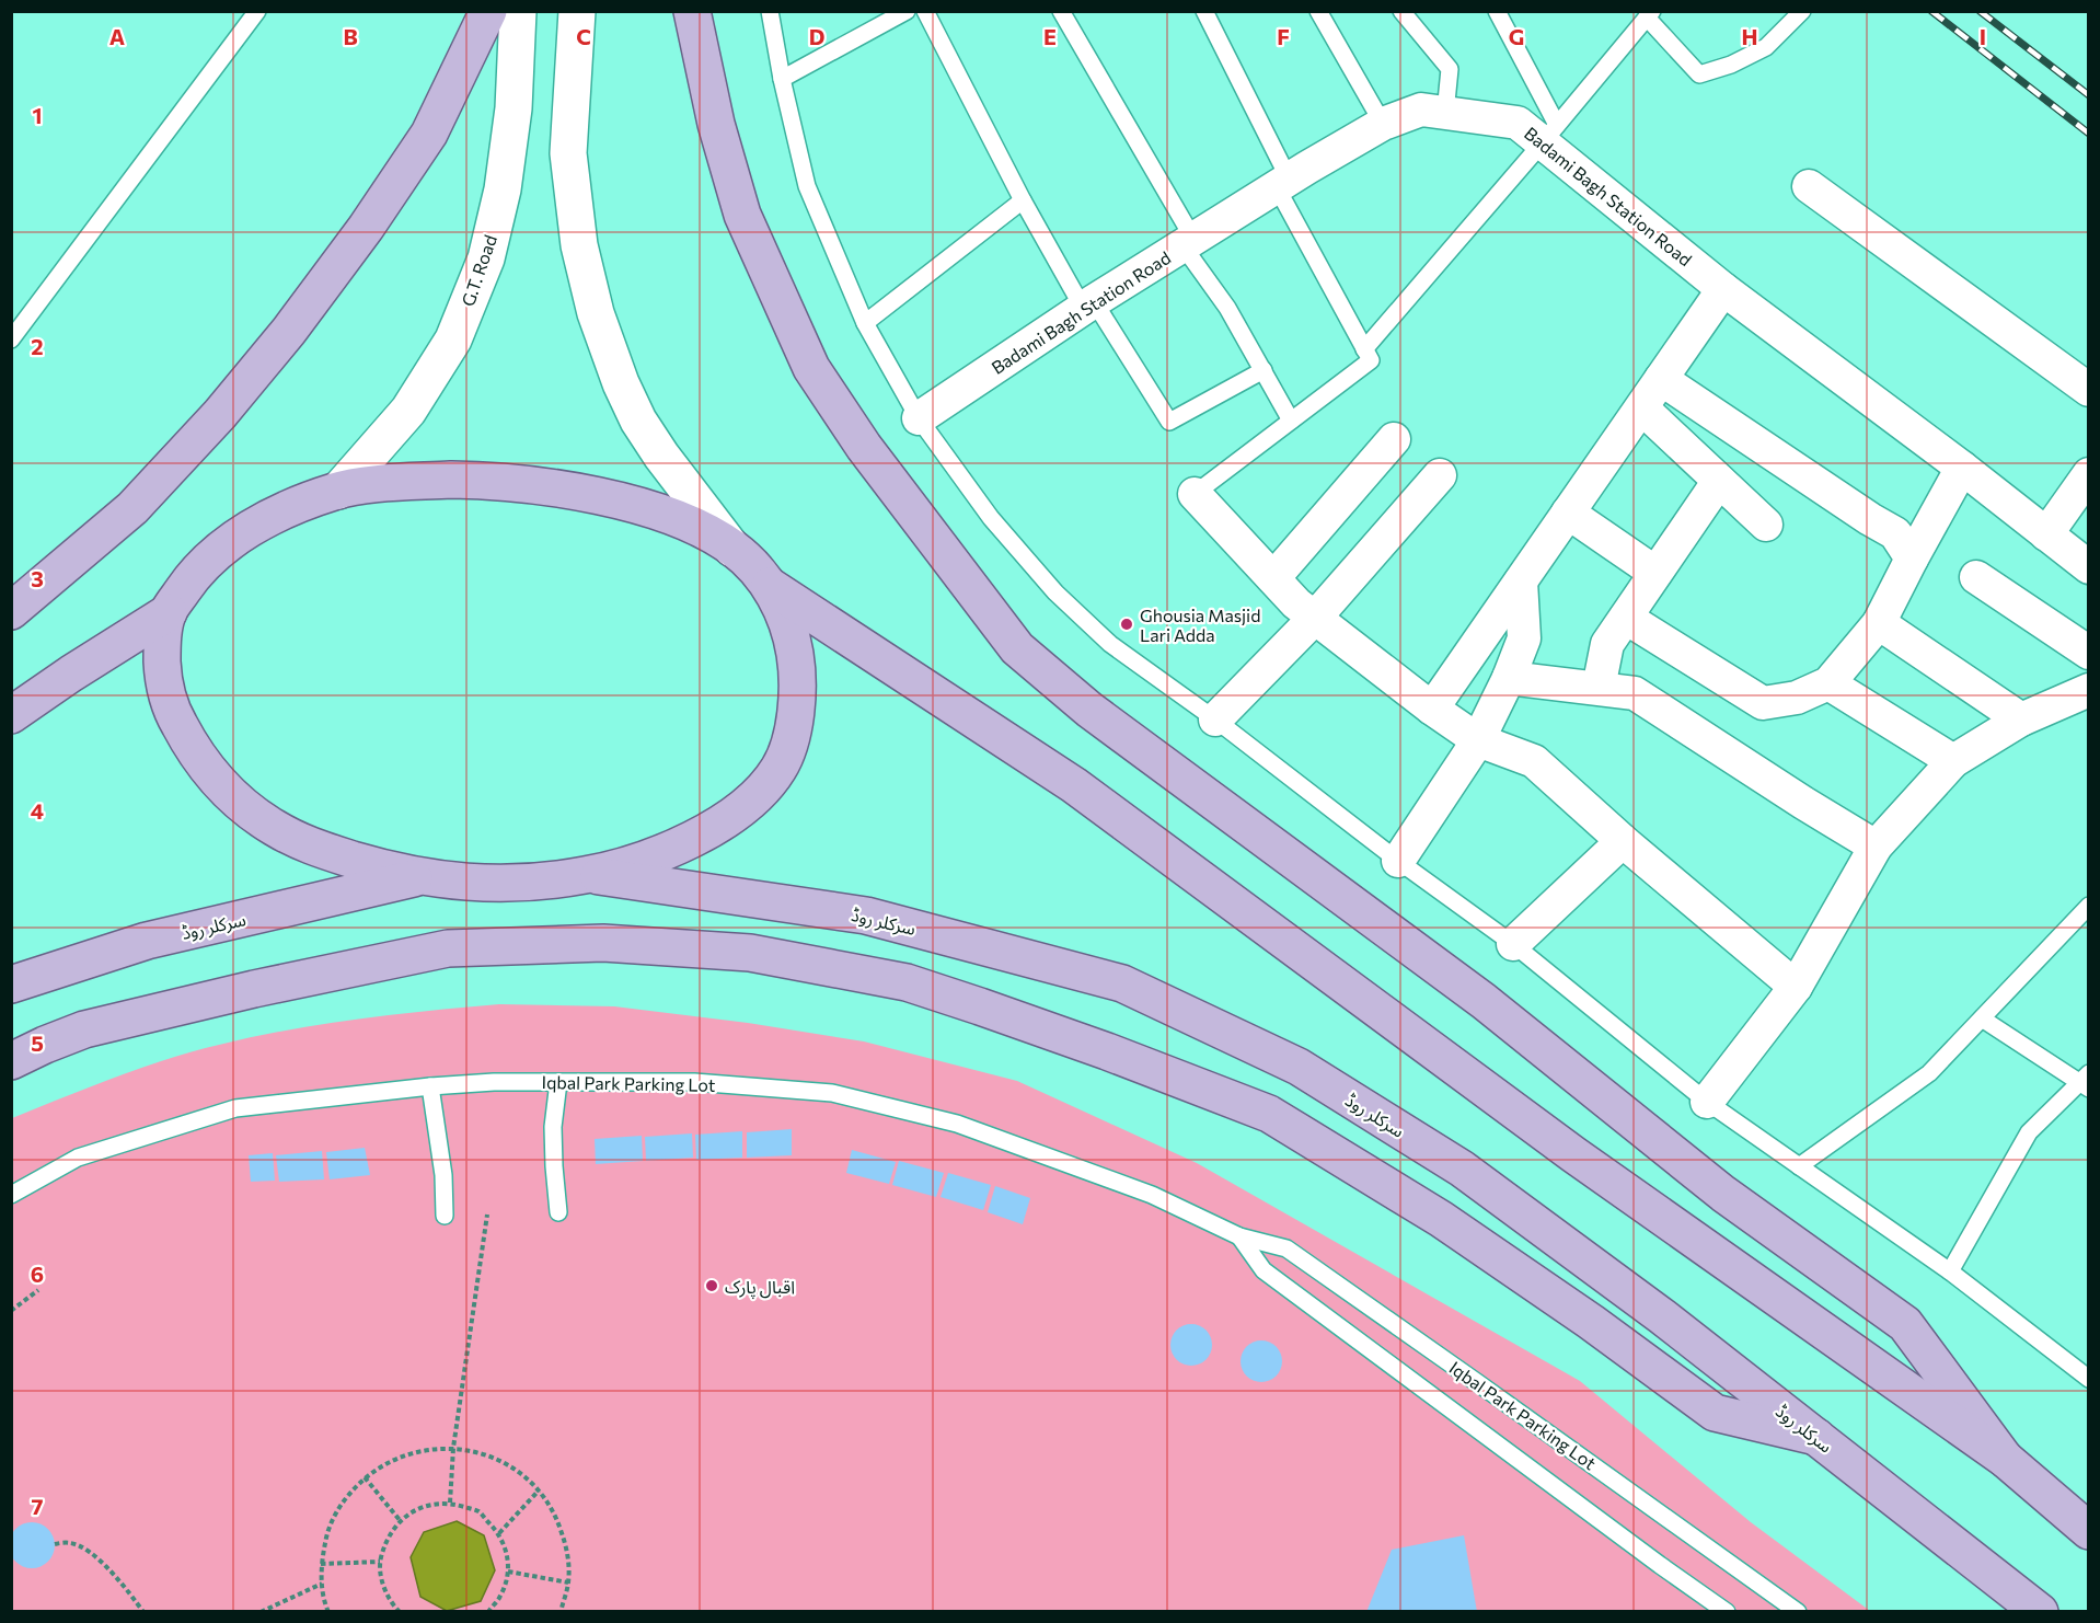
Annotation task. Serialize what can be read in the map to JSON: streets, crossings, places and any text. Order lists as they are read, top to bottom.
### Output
{
  "streets": {
    "main road": ["G.T. Road", "سرکلر روڈ"],
    "street": ["Badami Bagh Station Road"],
    "lane": ["Iqbal Park Parking Lot"]
  },
  "places": ["Ghousia Masjid Lari Adda", "اقبال پارک"],
  "grid": {
    "columns": [
      "A",
      "B",
      "C",
      "D",
      "E",
      "F",
      "G",
      "H",
      "I"
    ],
    "rows": [
      "1",
      "2",
      "3",
      "4",
      "5",
      "6",
      "7"
    ]
  }
}
